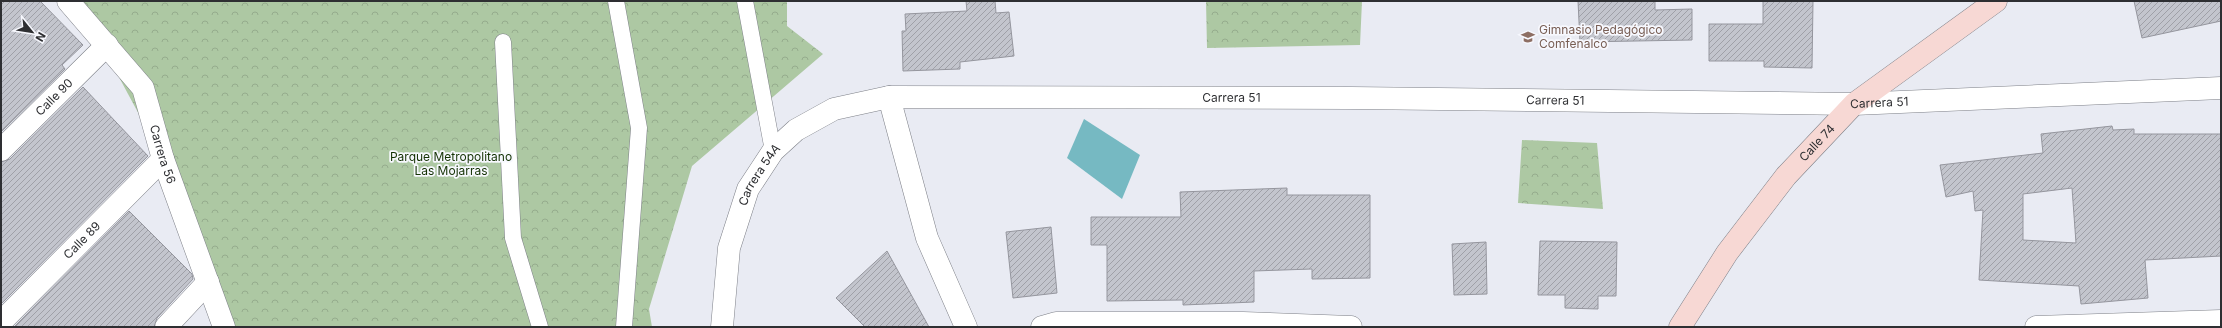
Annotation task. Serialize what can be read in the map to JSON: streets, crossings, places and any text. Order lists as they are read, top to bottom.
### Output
{
  "streets": {
    "street": [
      "Calle 90",
      "Carrera 51",
      "Calle 74",
      "Carrera 56",
      "Carrera 54A",
      "Calle 89"
    ]
  },
  "crossings": [
    ["Calle 90", "Carrera 56"],
    ["Carrera 51", "Calle 74"],
    ["Carrera 51", "Carrera 54A"],
    ["Carrera 56", "Calle 89"]
  ],
  "parks": ["Parque Metropolitano Las Mojarras"],
  "places": {
    "school or university": ["Gimnasio Pedagógico Comfenalco"]
  },
  "north": "bottom right"
}
